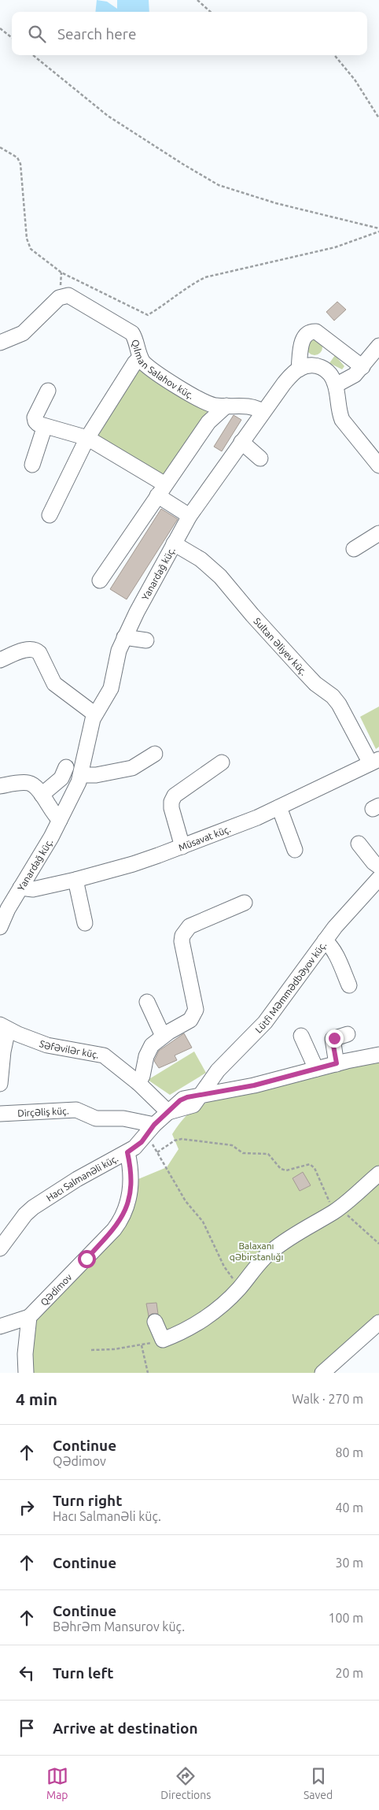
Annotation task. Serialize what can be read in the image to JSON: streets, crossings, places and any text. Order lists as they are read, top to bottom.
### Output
{
  "streets": {
    "street": [
      "Qılman Salahov küç.",
      "Yanardağ küç.",
      "Sultan Əliyev küç.",
      "Müsavat küç.",
      "Lütfi Məmmədbəyov küç.",
      "Səfəvilər küç.",
      "Dirçəliş küç.",
      "Hacı Salmanəli küç.",
      "Qədimov"
    ]
  },
  "crossings": [
    ["Qılman Salahov küç.", "Yanardağ küç."],
    ["Yanardağ küç.", "Sultan Əliyev küç."],
    ["Yanardağ küç.", "Müsavat küç."],
    ["Sultan Əliyev küç.", "Müsavat küç."],
    ["Lütfi Məmmədbəyov küç.", "Səfəvilər küç."],
    ["Lütfi Məmmədbəyov küç.", "Hacı Salmanəli küç."],
    ["Səfəvilər küç.", "Hacı Salmanəli küç."],
    ["Dirçəliş küç.", "Hacı Salmanəli küç."],
    ["Hacı Salmanəli küç.", "Qədimov"]
  ],
  "parks": ["Balaxanı qəbirstanlığı"],
  "page": {
    "search": "Search here",
    "heading": ["4 min", "Walk · 270 m"],
    "list": [
      ["Continue", "Qədimov", "80 m"],
      ["Turn right", "Hacı Salmanəli küç.", "40 m"],
      ["Continue", "30 m"],
      ["Continue", "Bəhrəm Mansurov küç.", "100 m"],
      ["Turn left", "20 m"],
      "Arrive at destination"
    ],
    "nav": ["Map", "Directions", "Saved"]
  }
}
